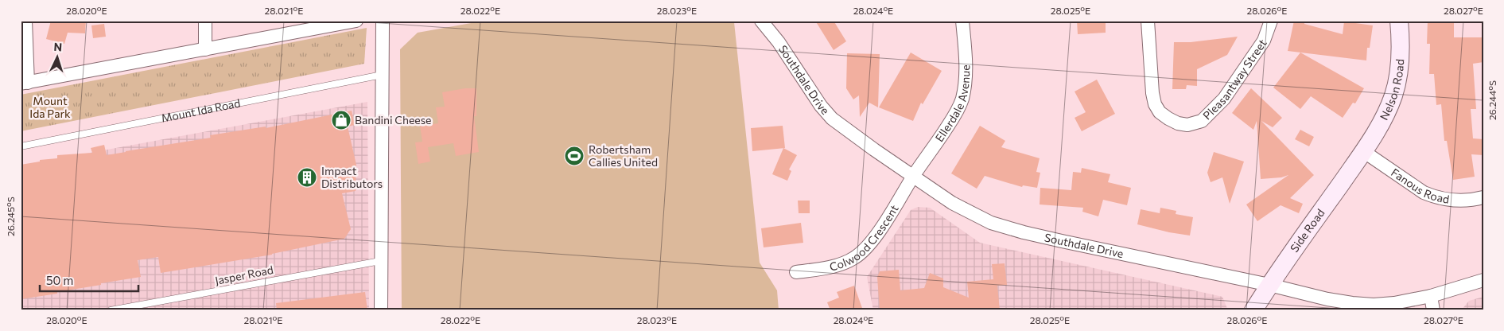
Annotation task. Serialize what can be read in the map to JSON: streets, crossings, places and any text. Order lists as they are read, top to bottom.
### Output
{
  "streets": {
    "street": [
      "Pleasantway Street",
      "Southdale Drive",
      "Nelson Road",
      "Ellerdale Avenue",
      "Fanous Road",
      "Side Road",
      "Colwood Crescent"
    ],
    "lane": ["Mount Ida Road", "Jasper Road"]
  },
  "crossings": [
    ["Southdale Drive", "Ellerdale Avenue"],
    ["Southdale Drive", "Side Road"],
    ["Southdale Drive", "Colwood Crescent"],
    ["Nelson Road", "Fanous Road"],
    ["Nelson Road", "Side Road"],
    ["Ellerdale Avenue", "Colwood Crescent"],
    ["Fanous Road", "Side Road"]
  ],
  "parks": ["Mount Ida Park"],
  "places": {
    "shop": ["Bandini Cheese"],
    "sports": ["Robertsham Callies United"],
    "building": ["Impact Distributors"]
  },
  "scale_bar": "50 m",
  "north": "top",
  "coordinates": [
    "28.020°E",
    "28.021°E",
    "28.022°E",
    "28.023°E",
    "28.024°E",
    "28.025°E",
    "28.026°E",
    "28.027°E",
    "26.244°S",
    "26.245°S"
  ]
}
